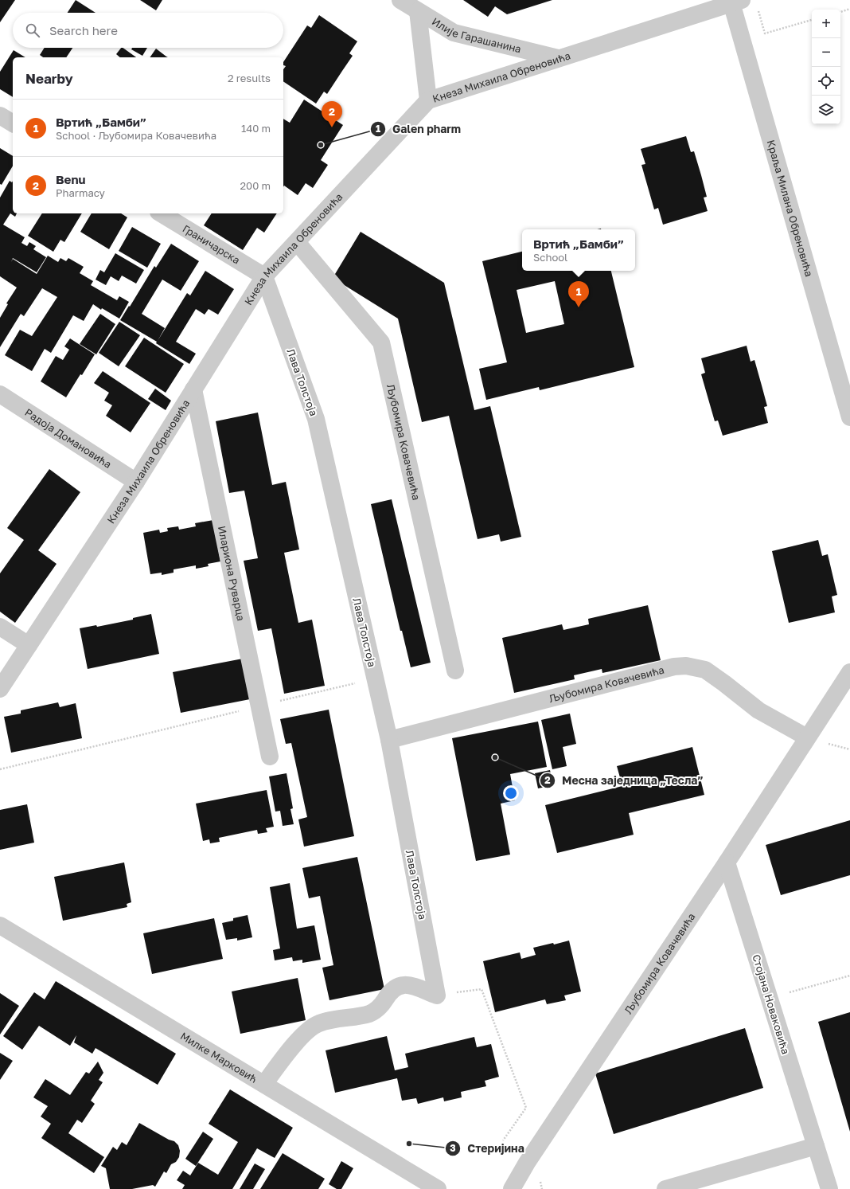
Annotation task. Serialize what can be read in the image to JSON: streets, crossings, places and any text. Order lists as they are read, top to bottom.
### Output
{
  "streets": {
    "street": [
      "Илије Гарашанина",
      "Кнеза Михаила Обреновића",
      "Краља Милана Обреновића",
      "Граничарска",
      "Лава Толстоја",
      "Радоја Домановића",
      "Љубомира Ковачевића",
      "Илариона Руварца",
      "Стојана Новаковића",
      "Милке Марковић"
    ]
  },
  "crossings": [
    ["Илије Гарашанина", "Кнеза Михаила Обреновића"],
    ["Кнеза Михаила Обреновића", "Краља Милана Обреновића"],
    ["Кнеза Михаила Обреновића", "Граничарска"],
    ["Кнеза Михаила Обреновића", "Лава Толстоја"],
    ["Кнеза Михаила Обреновића", "Радоја Домановића"],
    ["Кнеза Михаила Обреновића", "Љубомира Ковачевића"],
    ["Кнеза Михаила Обреновића", "Илариона Руварца"],
    ["Граничарска", "Лава Толстоја"],
    ["Лава Толстоја", "Љубомира Ковачевића"],
    ["Љубомира Ковачевића", "Стојана Новаковића"]
  ],
  "places": ["Galen pharm", "Месна заједница „Тесла”", "Стеријина"],
  "page": {
    "map_buttons": ["+", "−"],
    "search": "Search here",
    "heading": ["Nearby", "2 results"],
    "list": [
      {
        "mark": "1",
        "name": "Вртић „Бамби”",
        "note": "School · Љубомира Ковачевића",
        "value": "140 m"
      },
      {
        "mark": "2",
        "name": "Benu",
        "note": "Pharmacy",
        "value": "200 m"
      }
    ],
    "pins": ["2", "1"],
    "popup": ["Вртић „Бамби”", "School"]
  }
}
